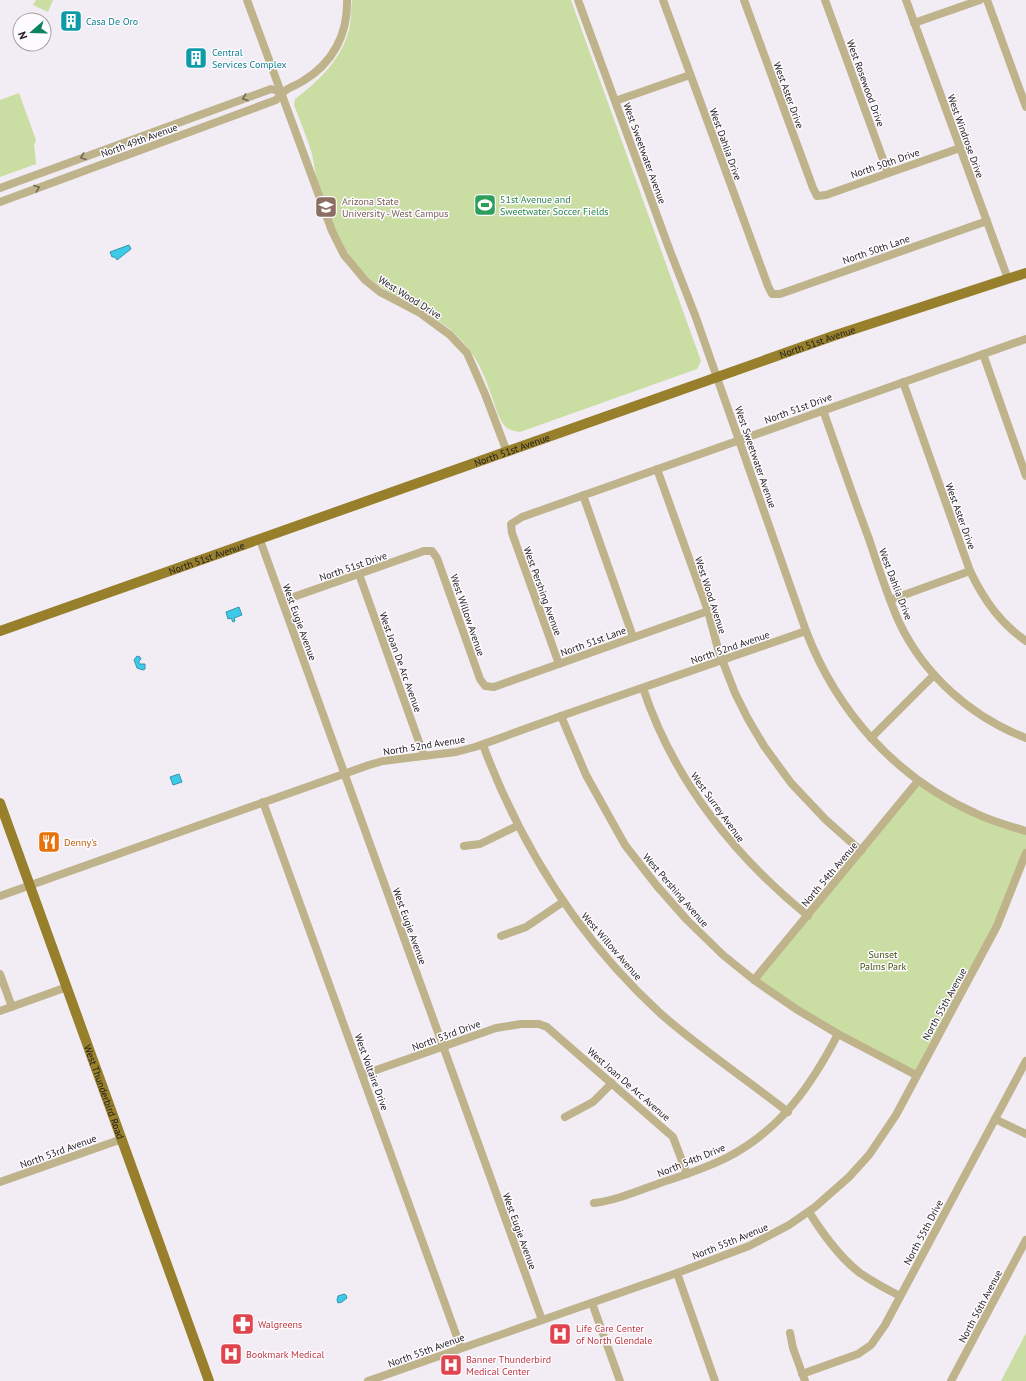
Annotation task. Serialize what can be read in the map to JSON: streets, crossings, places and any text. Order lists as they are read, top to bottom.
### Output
{
  "streets": {
    "main road": ["North 51st Avenue", "West Thunderbird Road"],
    "street": [
      "West Rosewood Drive",
      "West Aster Drive",
      "West Windrose Drive",
      "North 49th Avenue",
      "West Dahlia Drive",
      "West Sweetwater Avenue",
      "North 50th Drive",
      "North 50th Lane",
      "West Wood Drive",
      "North 51st Drive",
      "West Pershing Avenue",
      "West Wood Avenue",
      "West Willow Avenue",
      "West Eugie Avenue",
      "North 51st Lane",
      "North 52nd Avenue",
      "West Joan De Arc Avenue",
      "West Surrey Avenue",
      "North 54th Avenue",
      "North 55th Avenue",
      "North 53rd Drive",
      "West Voltaire Drive",
      "North 53rd Avenue",
      "North 54th Drive",
      "North 55th Drive",
      "North 56th Avenue"
    ]
  },
  "crossings": [
    ["West Rosewood Drive", "North 50th Drive"],
    ["West Aster Drive", "North 50th Drive"],
    ["West Aster Drive", "North 51st Drive"],
    ["West Windrose Drive", "North 50th Drive"],
    ["West Windrose Drive", "North 50th Lane"],
    ["West Windrose Drive", "North 51st Avenue"],
    ["North 49th Avenue", "West Wood Drive"],
    ["West Dahlia Drive", "North 50th Lane"],
    ["West Dahlia Drive", "North 51st Drive"],
    ["West Sweetwater Avenue", "North 51st Avenue"],
    ["West Sweetwater Avenue", "North 51st Drive"],
    ["West Sweetwater Avenue", "North 52nd Avenue"],
    ["West Sweetwater Avenue", "North 54th Avenue"],
    ["West Wood Drive", "North 51st Avenue"],
    ["North 51st Avenue", "West Eugie Avenue"],
    ["North 51st Drive", "West Pershing Avenue"],
    ["North 51st Drive", "West Wood Avenue"],
    ["North 51st Drive", "West Willow Avenue"],
    ["North 51st Drive", "West Eugie Avenue"],
    ["North 51st Drive", "West Joan De Arc Avenue"],
    ["West Pershing Avenue", "North 51st Lane"],
    ["West Pershing Avenue", "North 52nd Avenue"],
    ["West Pershing Avenue", "North 54th Avenue"],
    ["West Pershing Avenue", "North 55th Avenue"],
    ["West Pershing Avenue", "North 54th Drive"],
    ["West Wood Avenue", "North 51st Lane"],
    ["West Wood Avenue", "North 52nd Avenue"],
    ["West Wood Avenue", "North 54th Avenue"],
    ["West Willow Avenue", "North 51st Lane"],
    ["West Willow Avenue", "North 52nd Avenue"],
    ["West Willow Avenue", "North 54th Drive"],
    ["West Eugie Avenue", "North 52nd Avenue"],
    ["West Eugie Avenue", "North 55th Avenue"],
    ["West Eugie Avenue", "North 53rd Drive"],
    ["North 52nd Avenue", "West Joan De Arc Avenue"],
    ["North 52nd Avenue", "West Surrey Avenue"],
    ["North 52nd Avenue", "West Voltaire Drive"],
    ["North 52nd Avenue", "West Thunderbird Road"],
    ["West Joan De Arc Avenue", "North 53rd Drive"],
    ["West Joan De Arc Avenue", "North 54th Drive"],
    ["West Surrey Avenue", "North 54th Avenue"],
    ["North 55th Avenue", "West Voltaire Drive"],
    ["North 53rd Drive", "West Voltaire Drive"],
    ["West Thunderbird Road", "North 53rd Avenue"]
  ],
  "parks": ["Sunset Palms Park"],
  "places": {
    "building": ["Casa De Oro", "Central Services Complex"],
    "sports": ["51st Avenue and Sweetwater Soccer Fields"],
    "school or university": ["Arizona State University - West Campus"],
    "restaurant": ["Denny's"],
    "pharmacy": ["Walgreens"],
    "hospital": ["Life Care Center of North Glendale", "Bookmark Medical", "Banner Thunderbird Medical Center"]
  },
  "north": "left"
}
